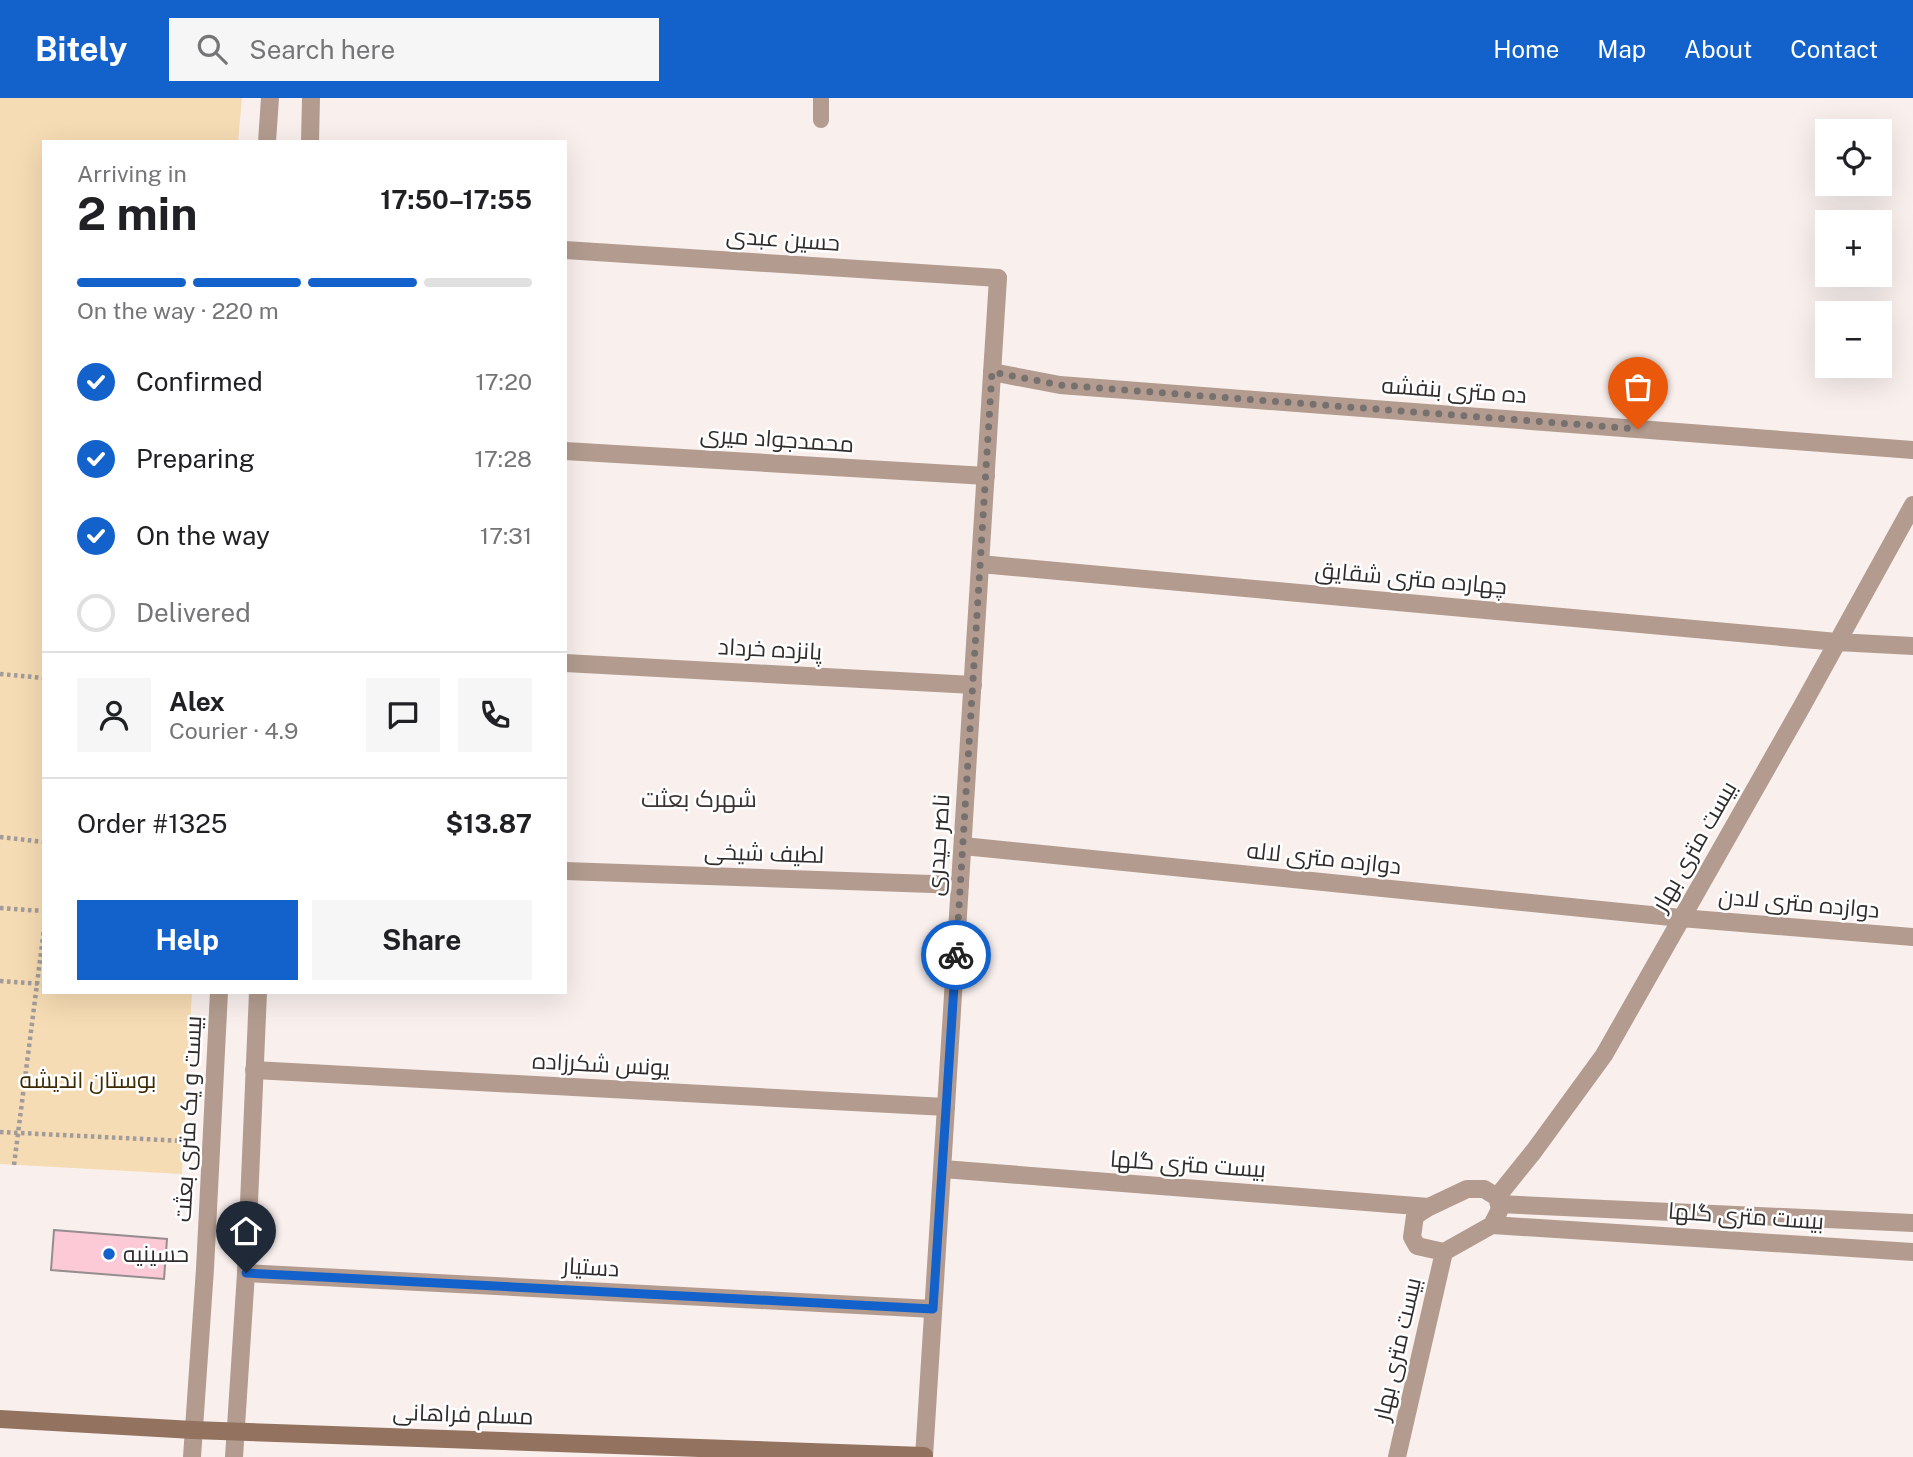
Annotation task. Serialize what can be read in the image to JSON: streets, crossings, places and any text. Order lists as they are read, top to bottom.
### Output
{
  "streets": {
    "main road": ["مسلم فراهانی"],
    "street": [
      "حسین عبدی",
      "ده متری بنفشه",
      "محمدجواد میری",
      "چهارده متری شقایق",
      "پانزده خرداد",
      "ناصر حیدری",
      "بیست متری بهار",
      "لطیف شیخی",
      "دوازده متری لاله",
      "دوازده متری لادن",
      "یونس شکرزاده",
      "بیست و یک متری بعثت",
      "بیست متری گلها",
      "دستیار"
    ]
  },
  "crossings": [
    ["حسین عبدی", "ناصر حیدری"],
    ["ده متری بنفشه", "ناصر حیدری"],
    ["محمدجواد میری", "ناصر حیدری"],
    ["چهارده متری شقایق", "ناصر حیدری"],
    ["چهارده متری شقایق", "بیست متری بهار"],
    ["پانزده خرداد", "ناصر حیدری"],
    ["ناصر حیدری", "لطیف شیخی"],
    ["ناصر حیدری", "دوازده متری لاله"],
    ["ناصر حیدری", "یونس شکرزاده"],
    ["ناصر حیدری", "بیست متری گلها"],
    ["ناصر حیدری", "دستیار"],
    ["ناصر حیدری", "مسلم فراهانی"],
    ["بیست متری بهار", "دوازده متری لاله"],
    ["بیست متری بهار", "دوازده متری لادن"],
    ["بیست متری بهار", "بیست متری گلها"],
    ["دوازده متری لاله", "دوازده متری لادن"],
    ["بیست و یک متری بعثت", "مسلم فراهانی"]
  ],
  "districts": ["شهرک بعثت"],
  "parks": ["بوستان اندیشه"],
  "places": ["حسینیه"],
  "page": {
    "header": "Bitely",
    "search": "Search here",
    "nav": [
      "Home",
      "Map",
      "About",
      "Contact"
    ],
    "map_buttons": ["+", "−"],
    "heading": ["2 min", "Arriving in", "17:50–17:55"],
    "panel": [
      "Alex",
      "Courier · 4.9",
      "Order #1325",
      "$13.87"
    ],
    "bar": "On the way · 220 m",
    "list": [
      ["Confirmed", "17:20"],
      ["Preparing", "17:28"],
      ["On the way", "17:31"],
      "Delivered"
    ],
    "buttons": ["Help", "Share"]
  }
}
